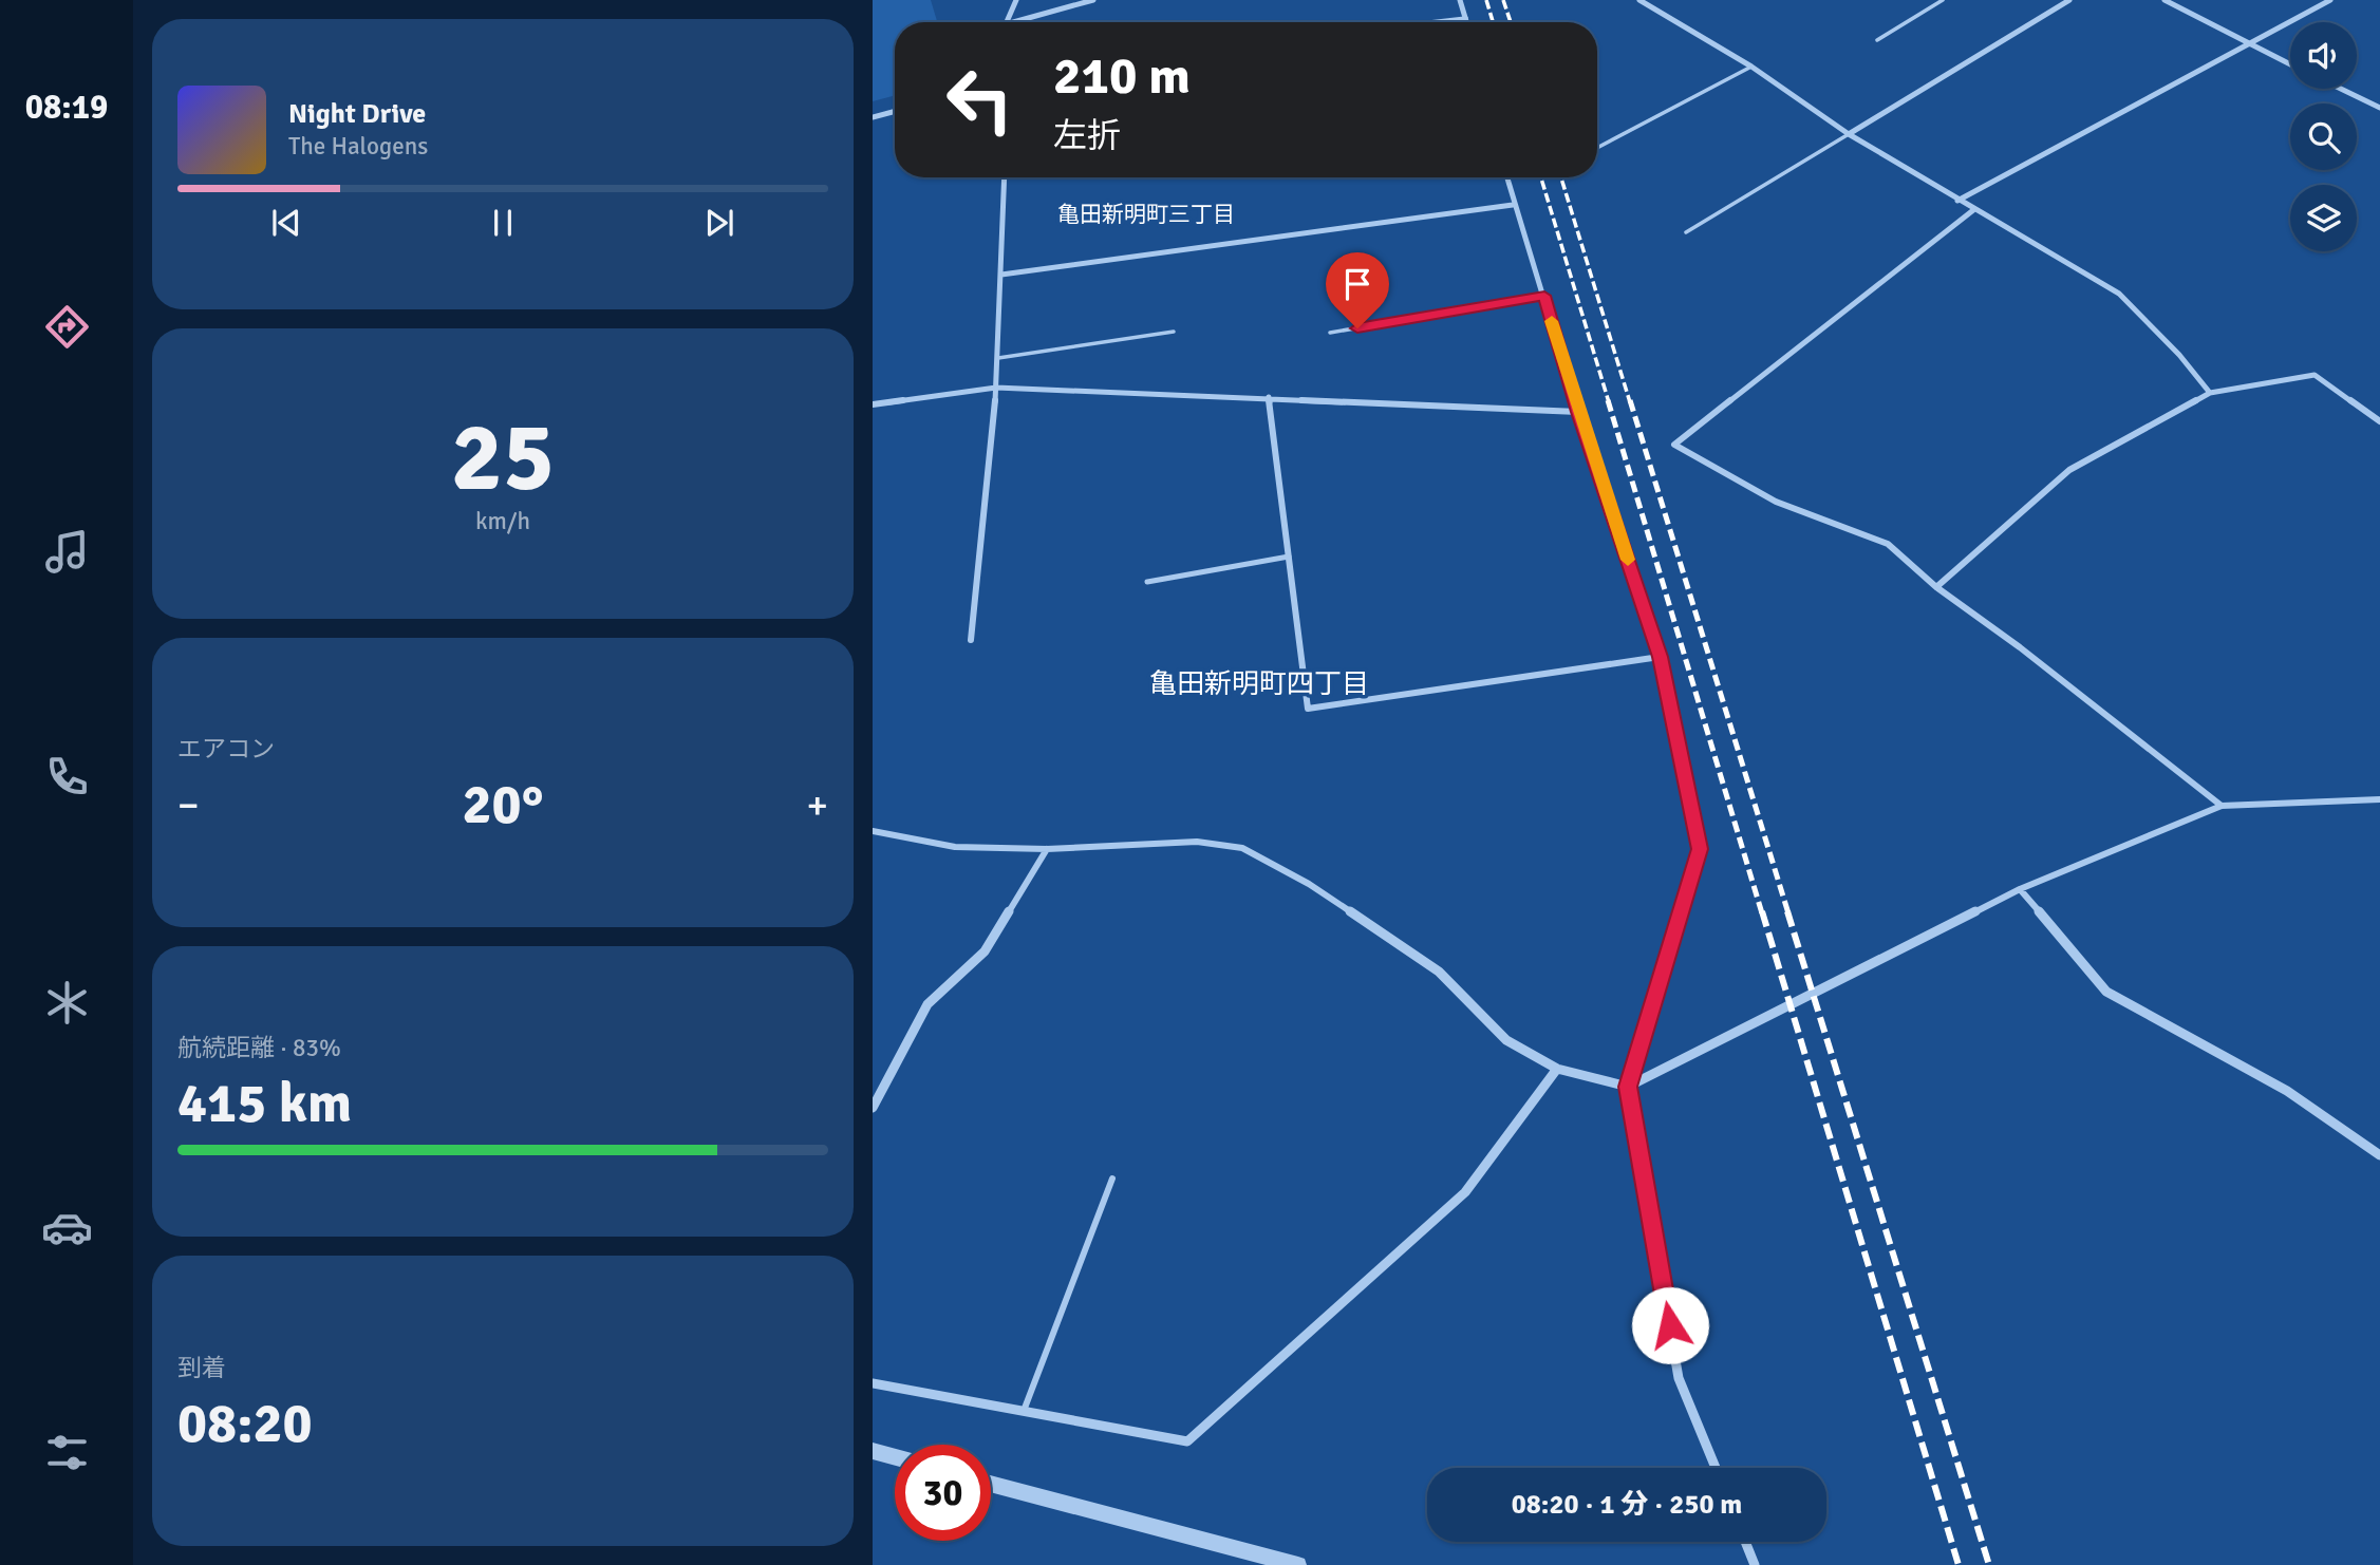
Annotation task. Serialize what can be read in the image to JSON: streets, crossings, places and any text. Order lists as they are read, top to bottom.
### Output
{
  "districts": ["亀田新明町三丁目", "亀田新明町四丁目"],
  "page": {
    "tabs": "08:19",
    "turn": ["210 m", "左折"],
    "song": ["Night Drive", "The Halogens"],
    "tile": [
      ["25", "km/h"],
      "エアコン",
      ["航続距離 · 83%", "415 km"],
      ["到着", "08:20"]
    ],
    "heat": ["−", "20°", "+"],
    "limit": "30",
    "trip": "08:20 · 1 分 · 250 m"
  }
}
